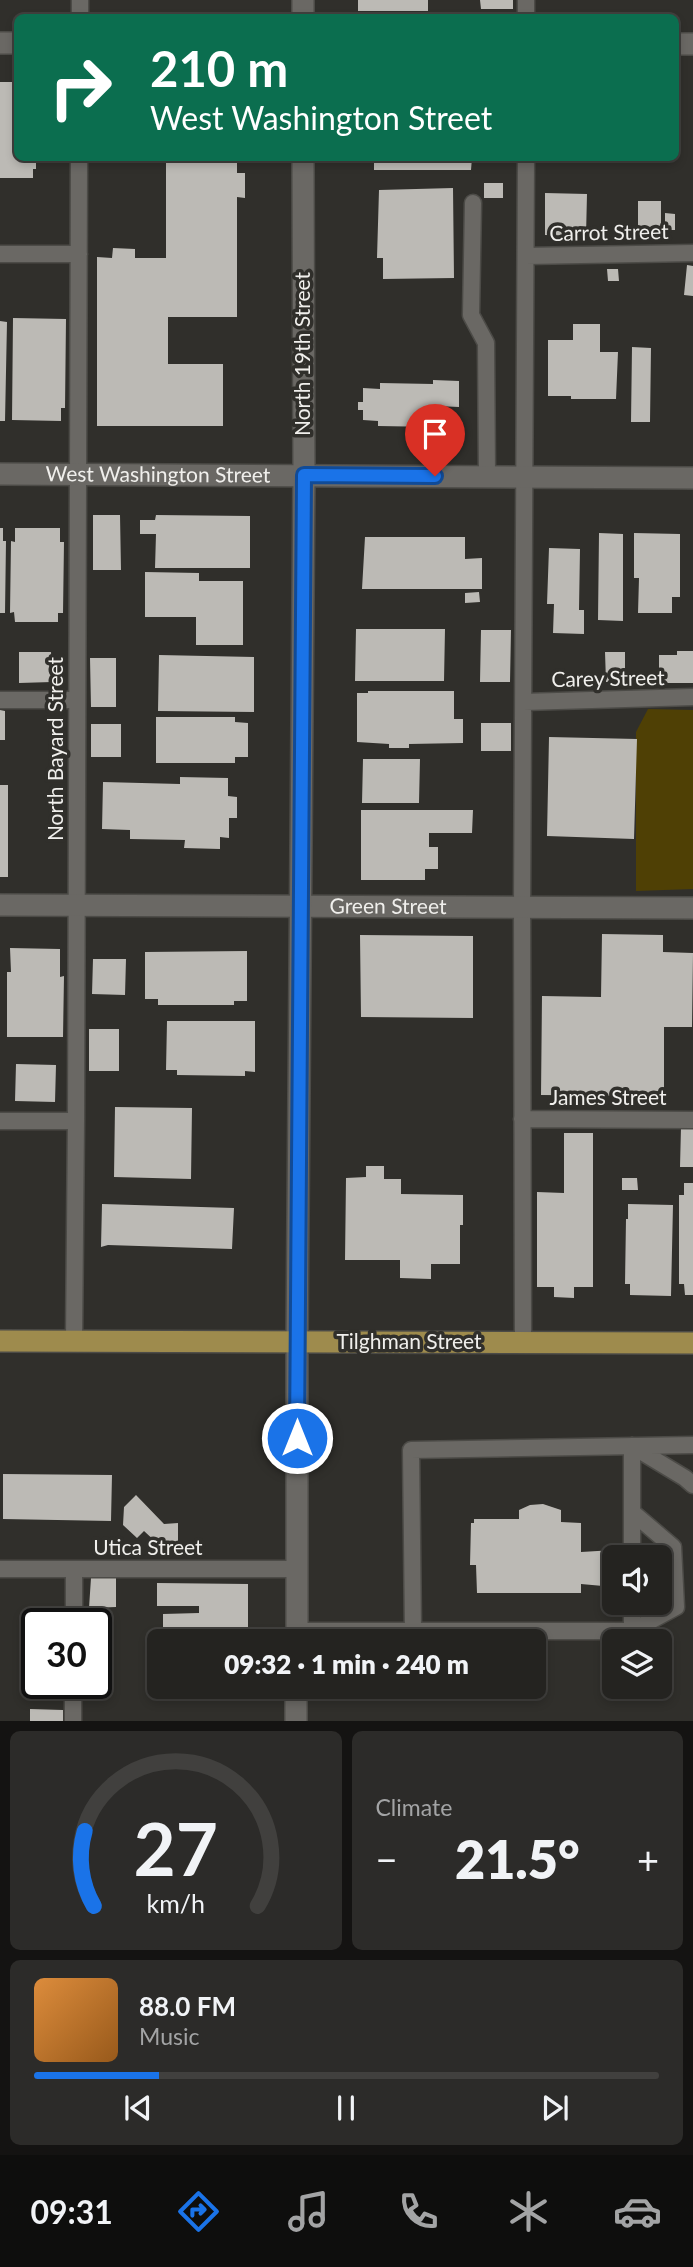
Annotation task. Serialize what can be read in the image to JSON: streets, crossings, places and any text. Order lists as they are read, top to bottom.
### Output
{
  "streets": {
    "main road": ["Tilghman Street"],
    "street": ["North 19th Street", "West Washington Street", "Green Street"],
    "lane": [
      "Carrot Street",
      "Carey Street",
      "North Bayard Street",
      "James Street",
      "Utica Street"
    ]
  },
  "crossings": [
    ["North 19th Street", "West Washington Street"],
    ["North 19th Street", "Green Street"],
    ["North 19th Street", "Tilghman Street"],
    ["North 19th Street", "Utica Street"],
    ["West Washington Street", "North Bayard Street"],
    ["North Bayard Street", "Green Street"],
    ["North Bayard Street", "Tilghman Street"]
  ],
  "page": {
    "turn": ["210 m", "West Washington Street"],
    "limit": "30",
    "trip": "09:32 · 1 min · 240 m",
    "tile": "Climate",
    "heat": ["−", "21.5°", "+"],
    "song": ["88.0 FM", "Music"],
    "tabs": "09:31",
    "gauge": ["27", "km/h"]
  }
}
